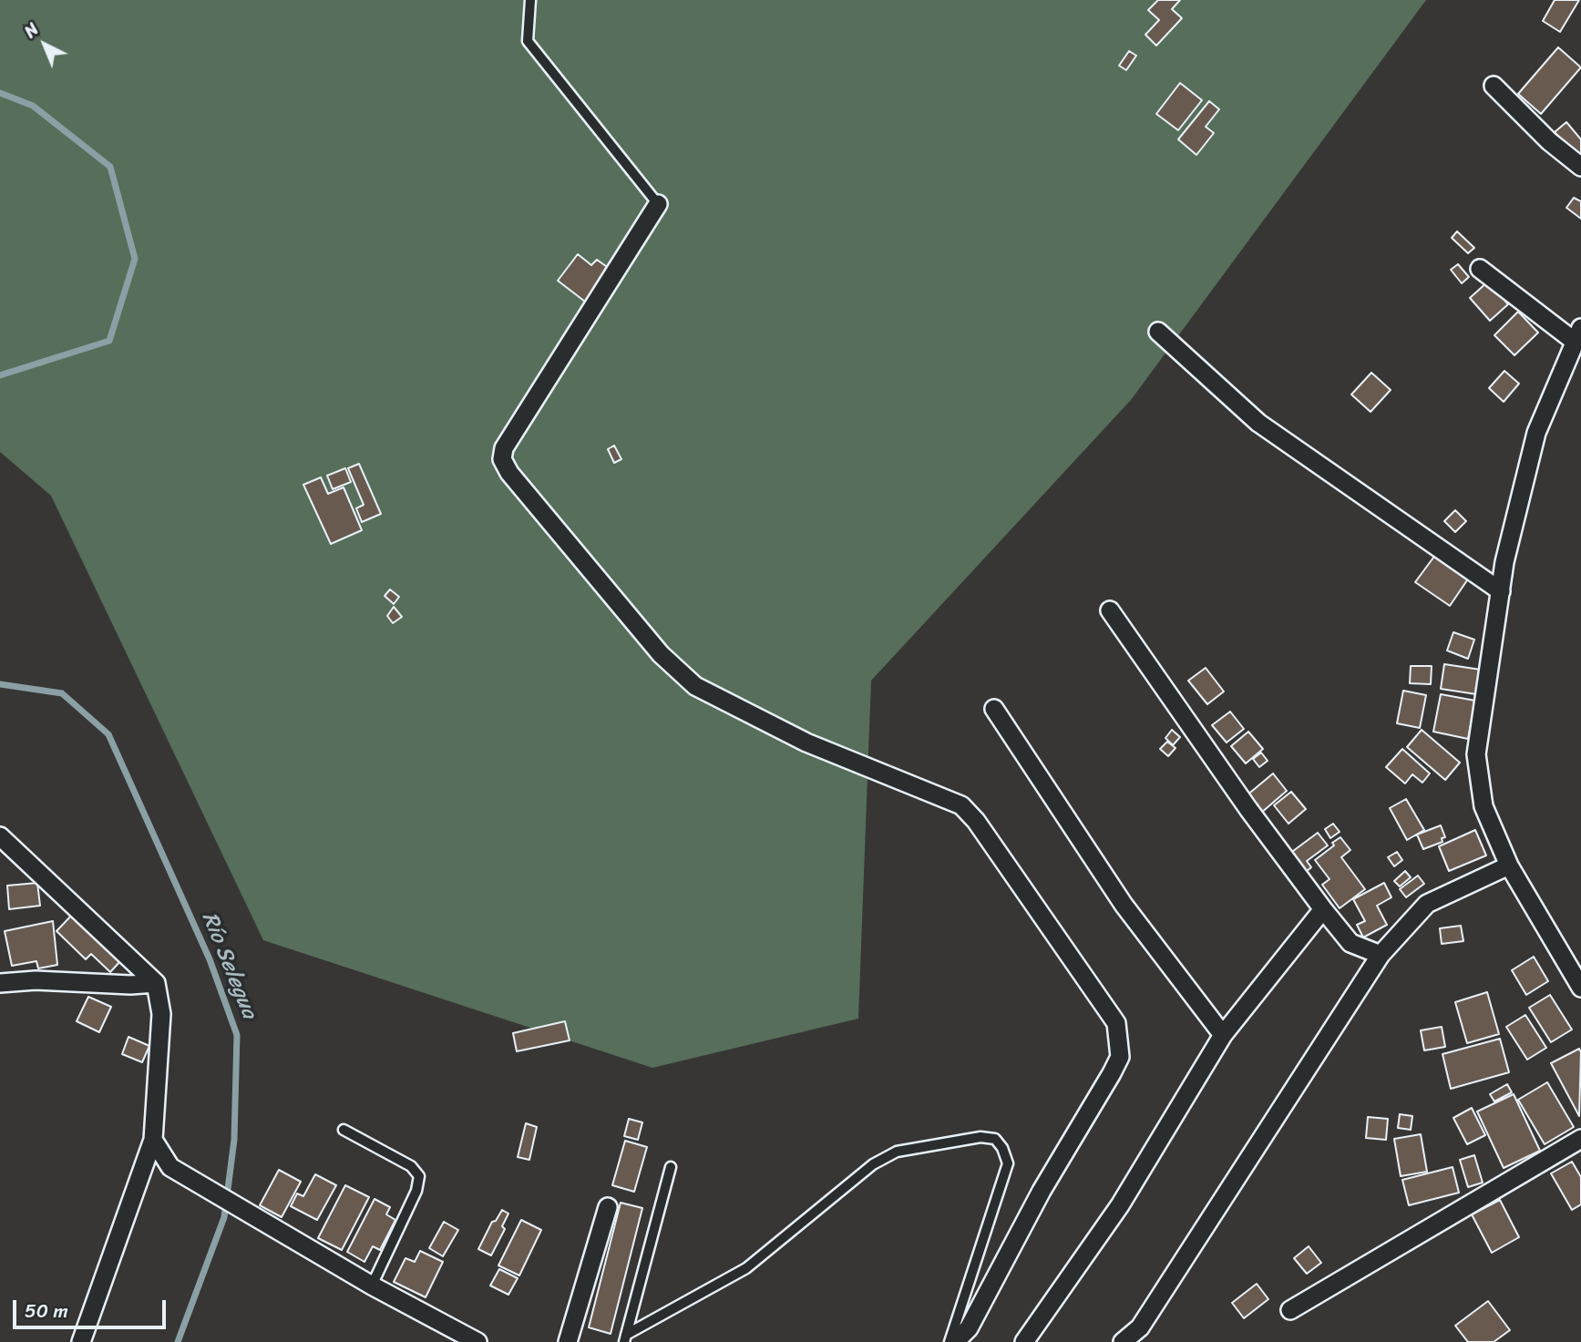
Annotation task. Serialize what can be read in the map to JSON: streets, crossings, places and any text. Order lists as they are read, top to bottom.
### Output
{
  "water": ["Río Selegua"],
  "scale_bar": "50 m",
  "north": "top left"
}
